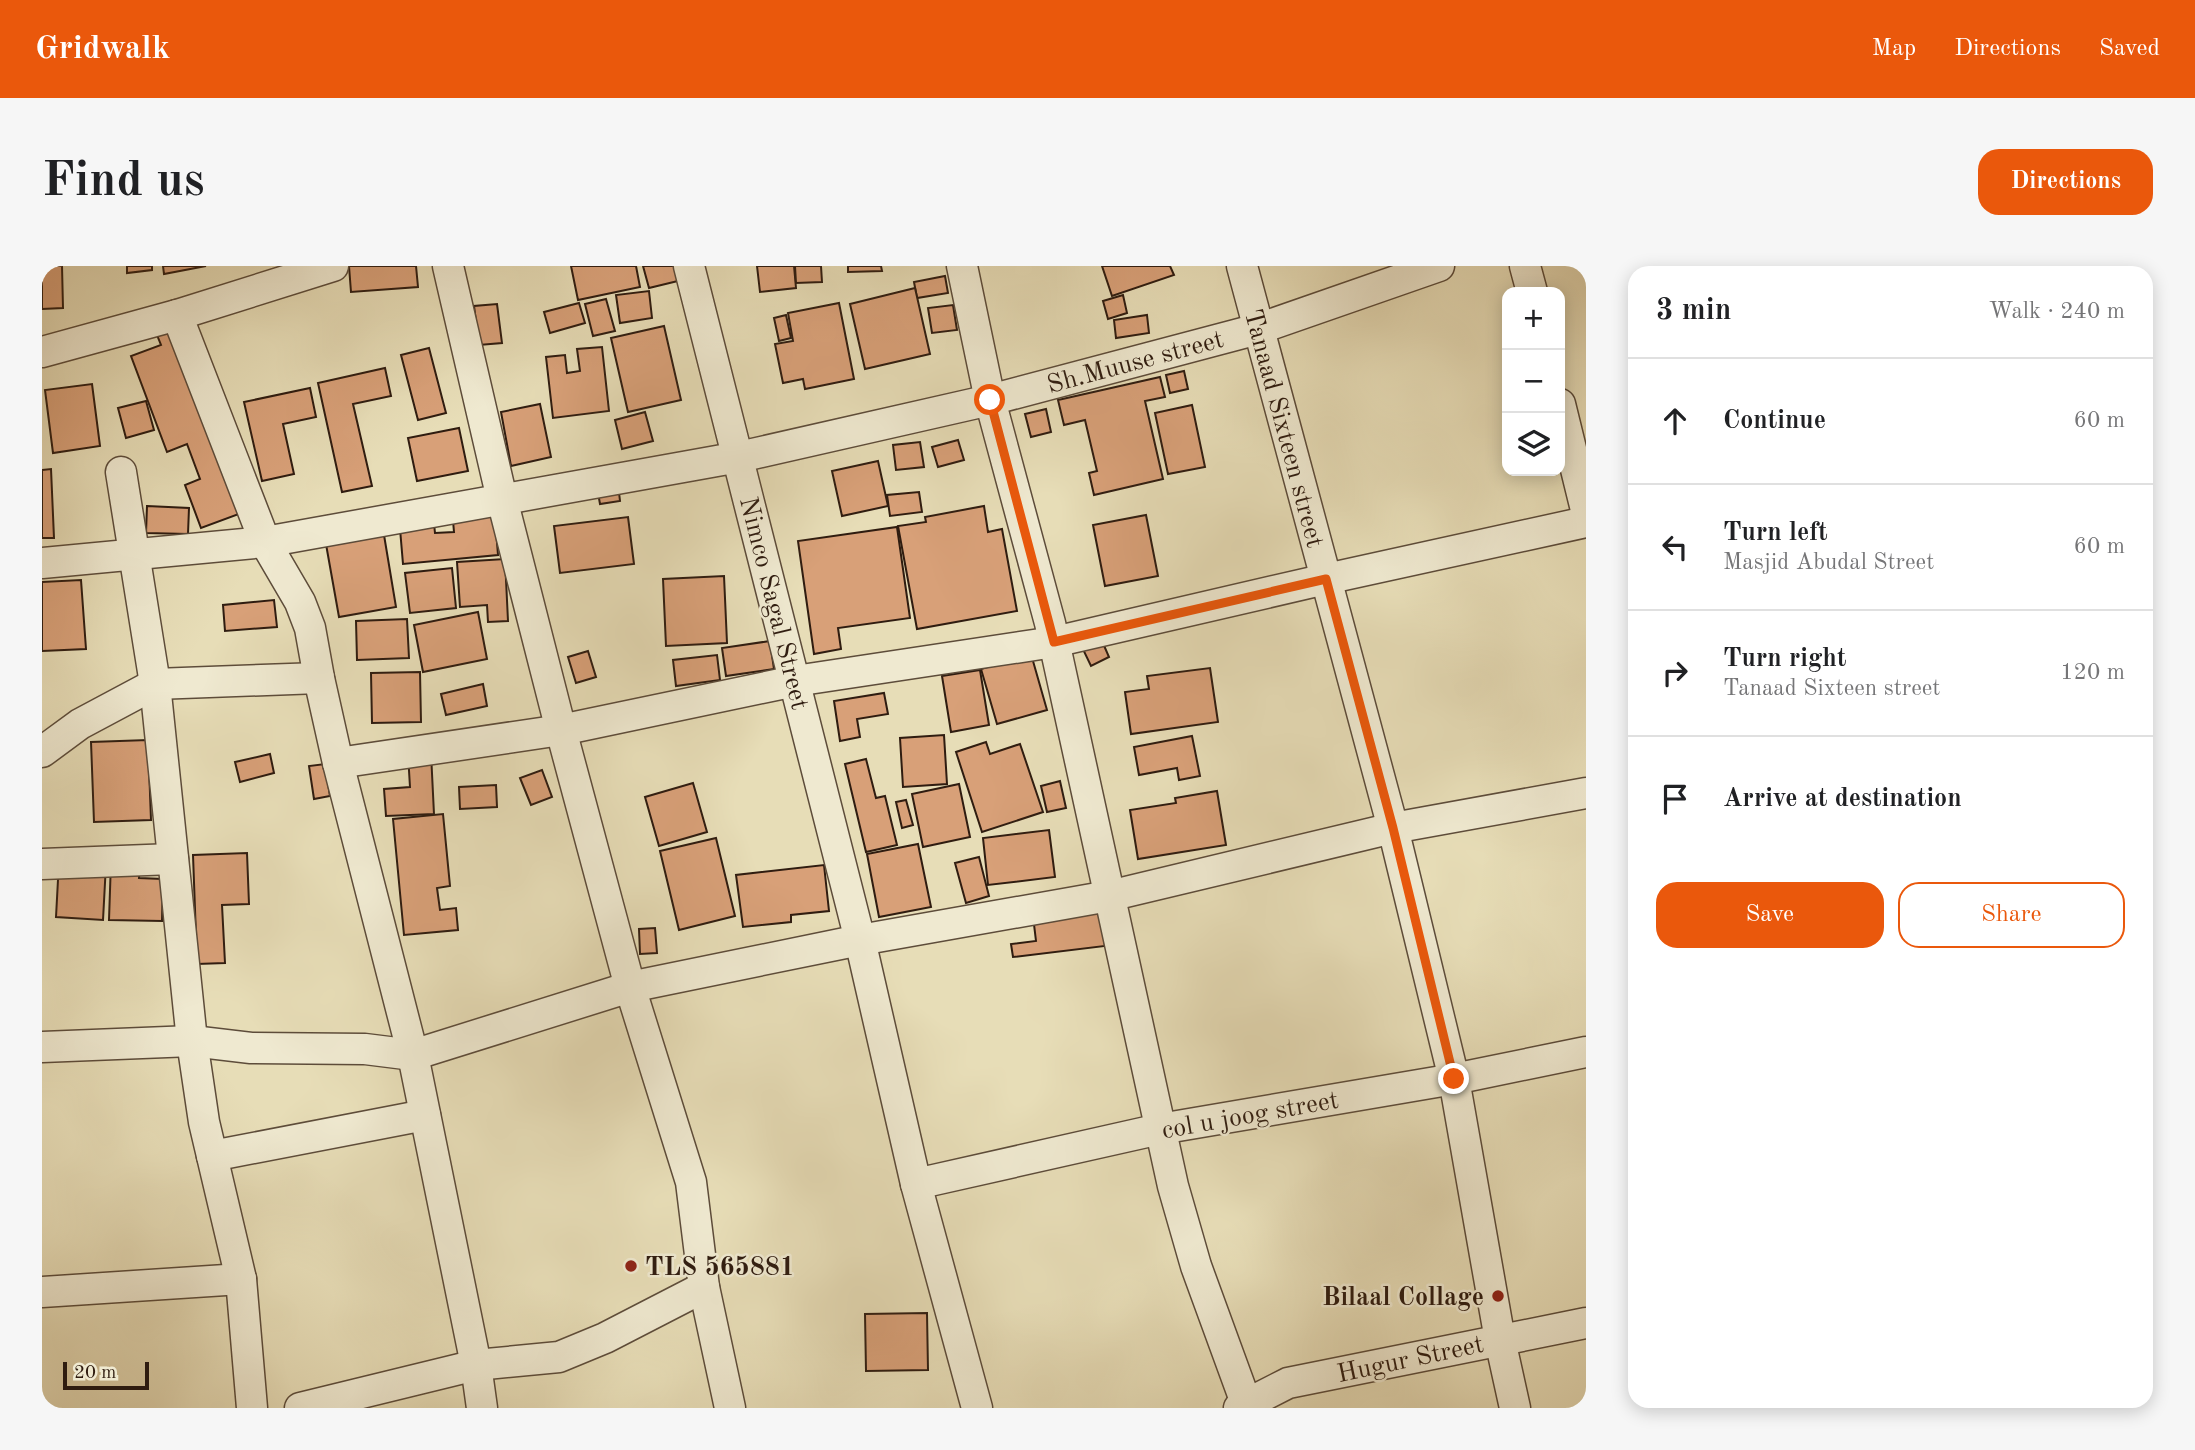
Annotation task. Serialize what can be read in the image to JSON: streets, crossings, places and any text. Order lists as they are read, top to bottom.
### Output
{
  "streets": {
    "street": [
      "Sh.Muuse street",
      "Tanaad Sixteen street",
      "Nimco Sagal Street",
      "col u joog street",
      "Hugur Street"
    ]
  },
  "crossings": [
    ["Sh.Muuse street", "Tanaad Sixteen street"],
    ["Sh.Muuse street", "Nimco Sagal Street"],
    ["Tanaad Sixteen street", "col u joog street"],
    ["Tanaad Sixteen street", "Hugur Street"],
    ["Nimco Sagal Street", "col u joog street"]
  ],
  "places": ["TLS 565881", "Bilaal Collage"],
  "scale_bar": "20 m",
  "page": {
    "header": "Gridwalk",
    "nav": ["Map", "Directions", "Saved"],
    "buttons": [
      "Directions",
      ["Save", "Share"]
    ],
    "title": "Find us",
    "heading": ["3 min", "Walk · 240 m"],
    "map_buttons": ["+", "−"],
    "list": [
      ["Continue", "60 m"],
      ["Turn left", "Masjid Abudal Street", "60 m"],
      ["Turn right", "Tanaad Sixteen street", "120 m"],
      "Arrive at destination"
    ],
    "scale": "20 m"
  }
}
